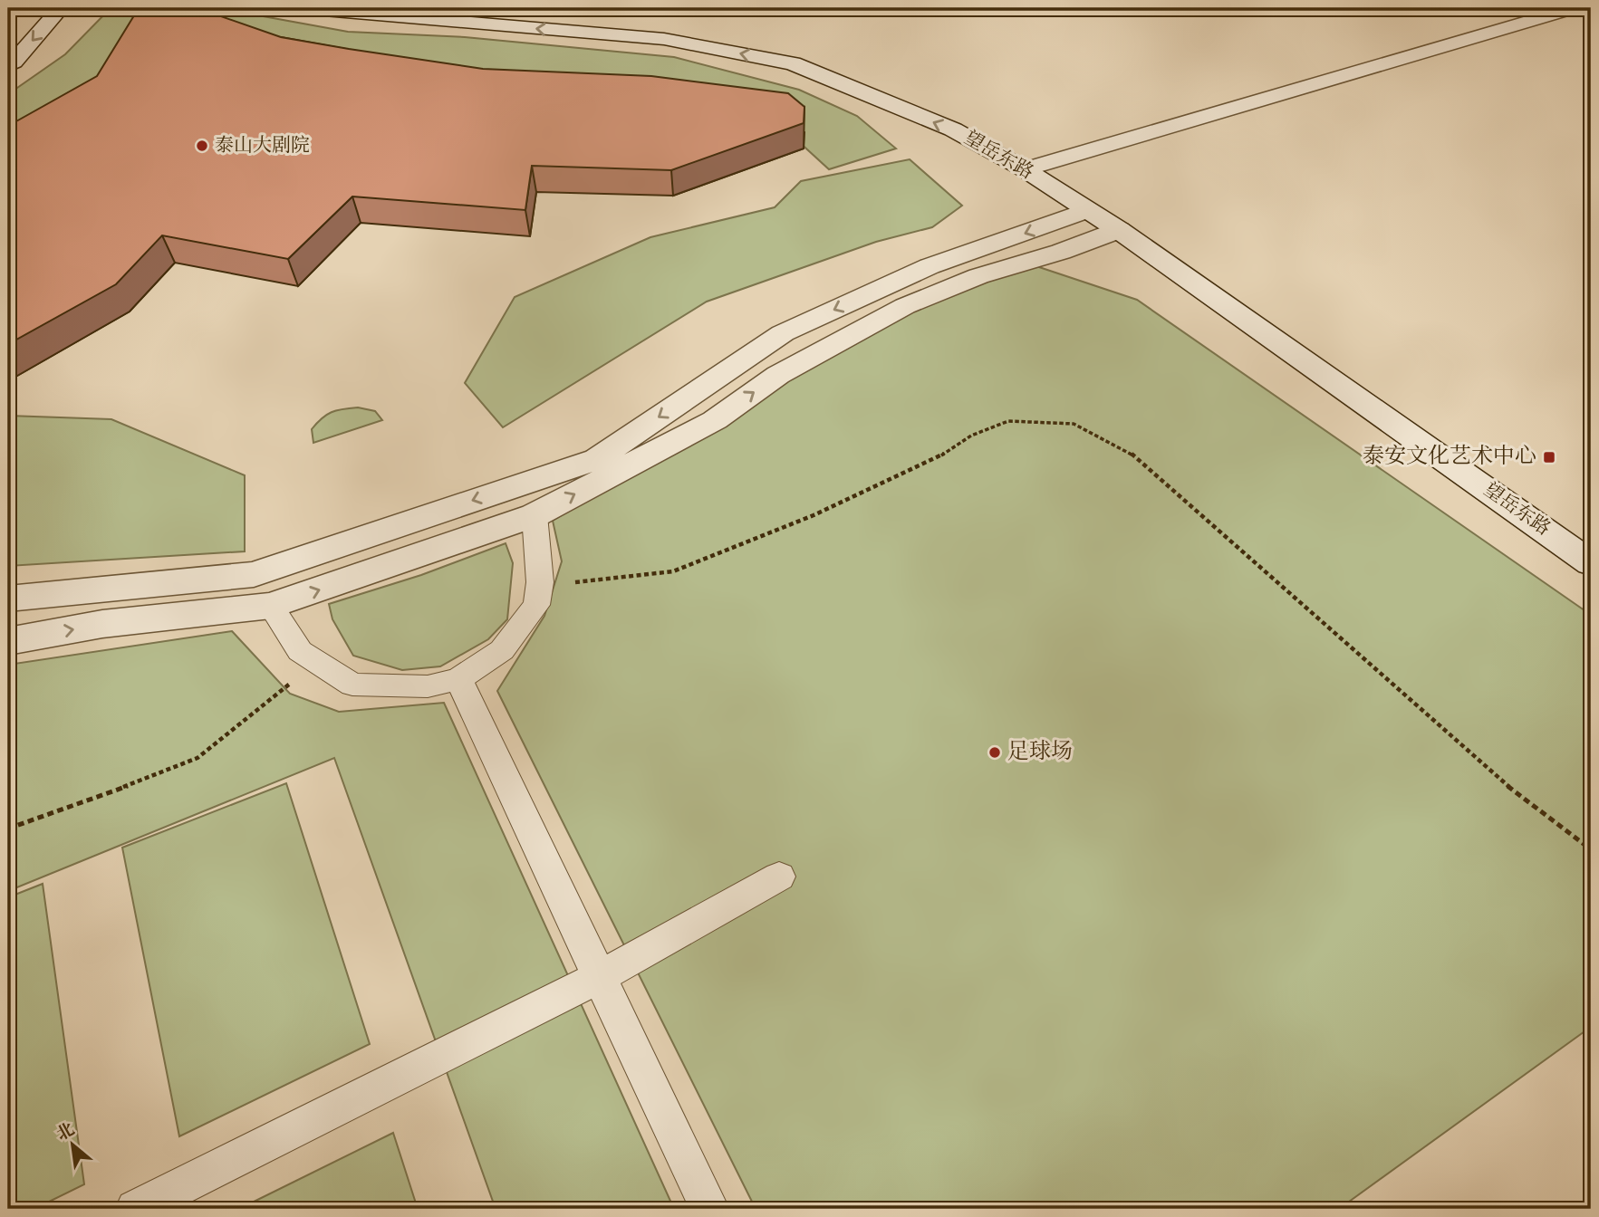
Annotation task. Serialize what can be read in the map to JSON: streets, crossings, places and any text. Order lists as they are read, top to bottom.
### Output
{
  "streets": {
    "street": ["望岳东路"]
  },
  "one_way": ["望岳东路"],
  "places": {
    "other": ["泰山大剧院", "足球场"],
    "transit": ["泰安文化艺术中心"]
  },
  "north": "top left"
}
